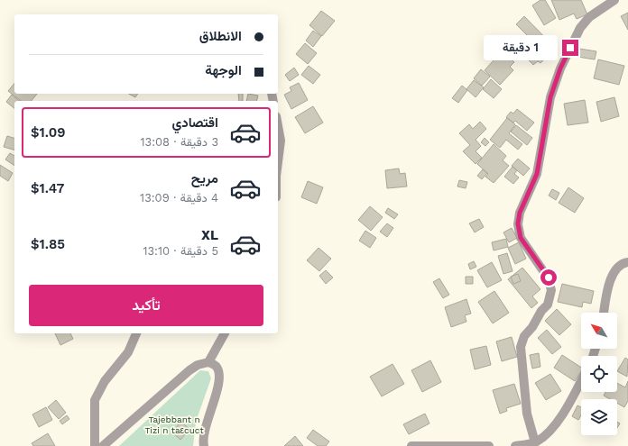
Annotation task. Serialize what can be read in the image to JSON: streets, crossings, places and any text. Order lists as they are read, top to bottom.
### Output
{
  "parks": ["Tajebbant n Tizi n taεcuct"],
  "north": "top left",
  "page": {
    "banner": ["الانطلاق", "الوجهة"],
    "bubble": "1 دقيقة",
    "list": [
      {
        "name": "اقتصادي",
        "note": "3 دقيقة · 13:08",
        "value": "$1.09"
      },
      {
        "name": "مريح",
        "note": "4 دقيقة · 13:09",
        "value": "$1.47"
      },
      {
        "name": "XL",
        "note": "5 دقيقة · 13:10",
        "value": "$1.85"
      }
    ],
    "buttons": "تأكيد"
  }
}
